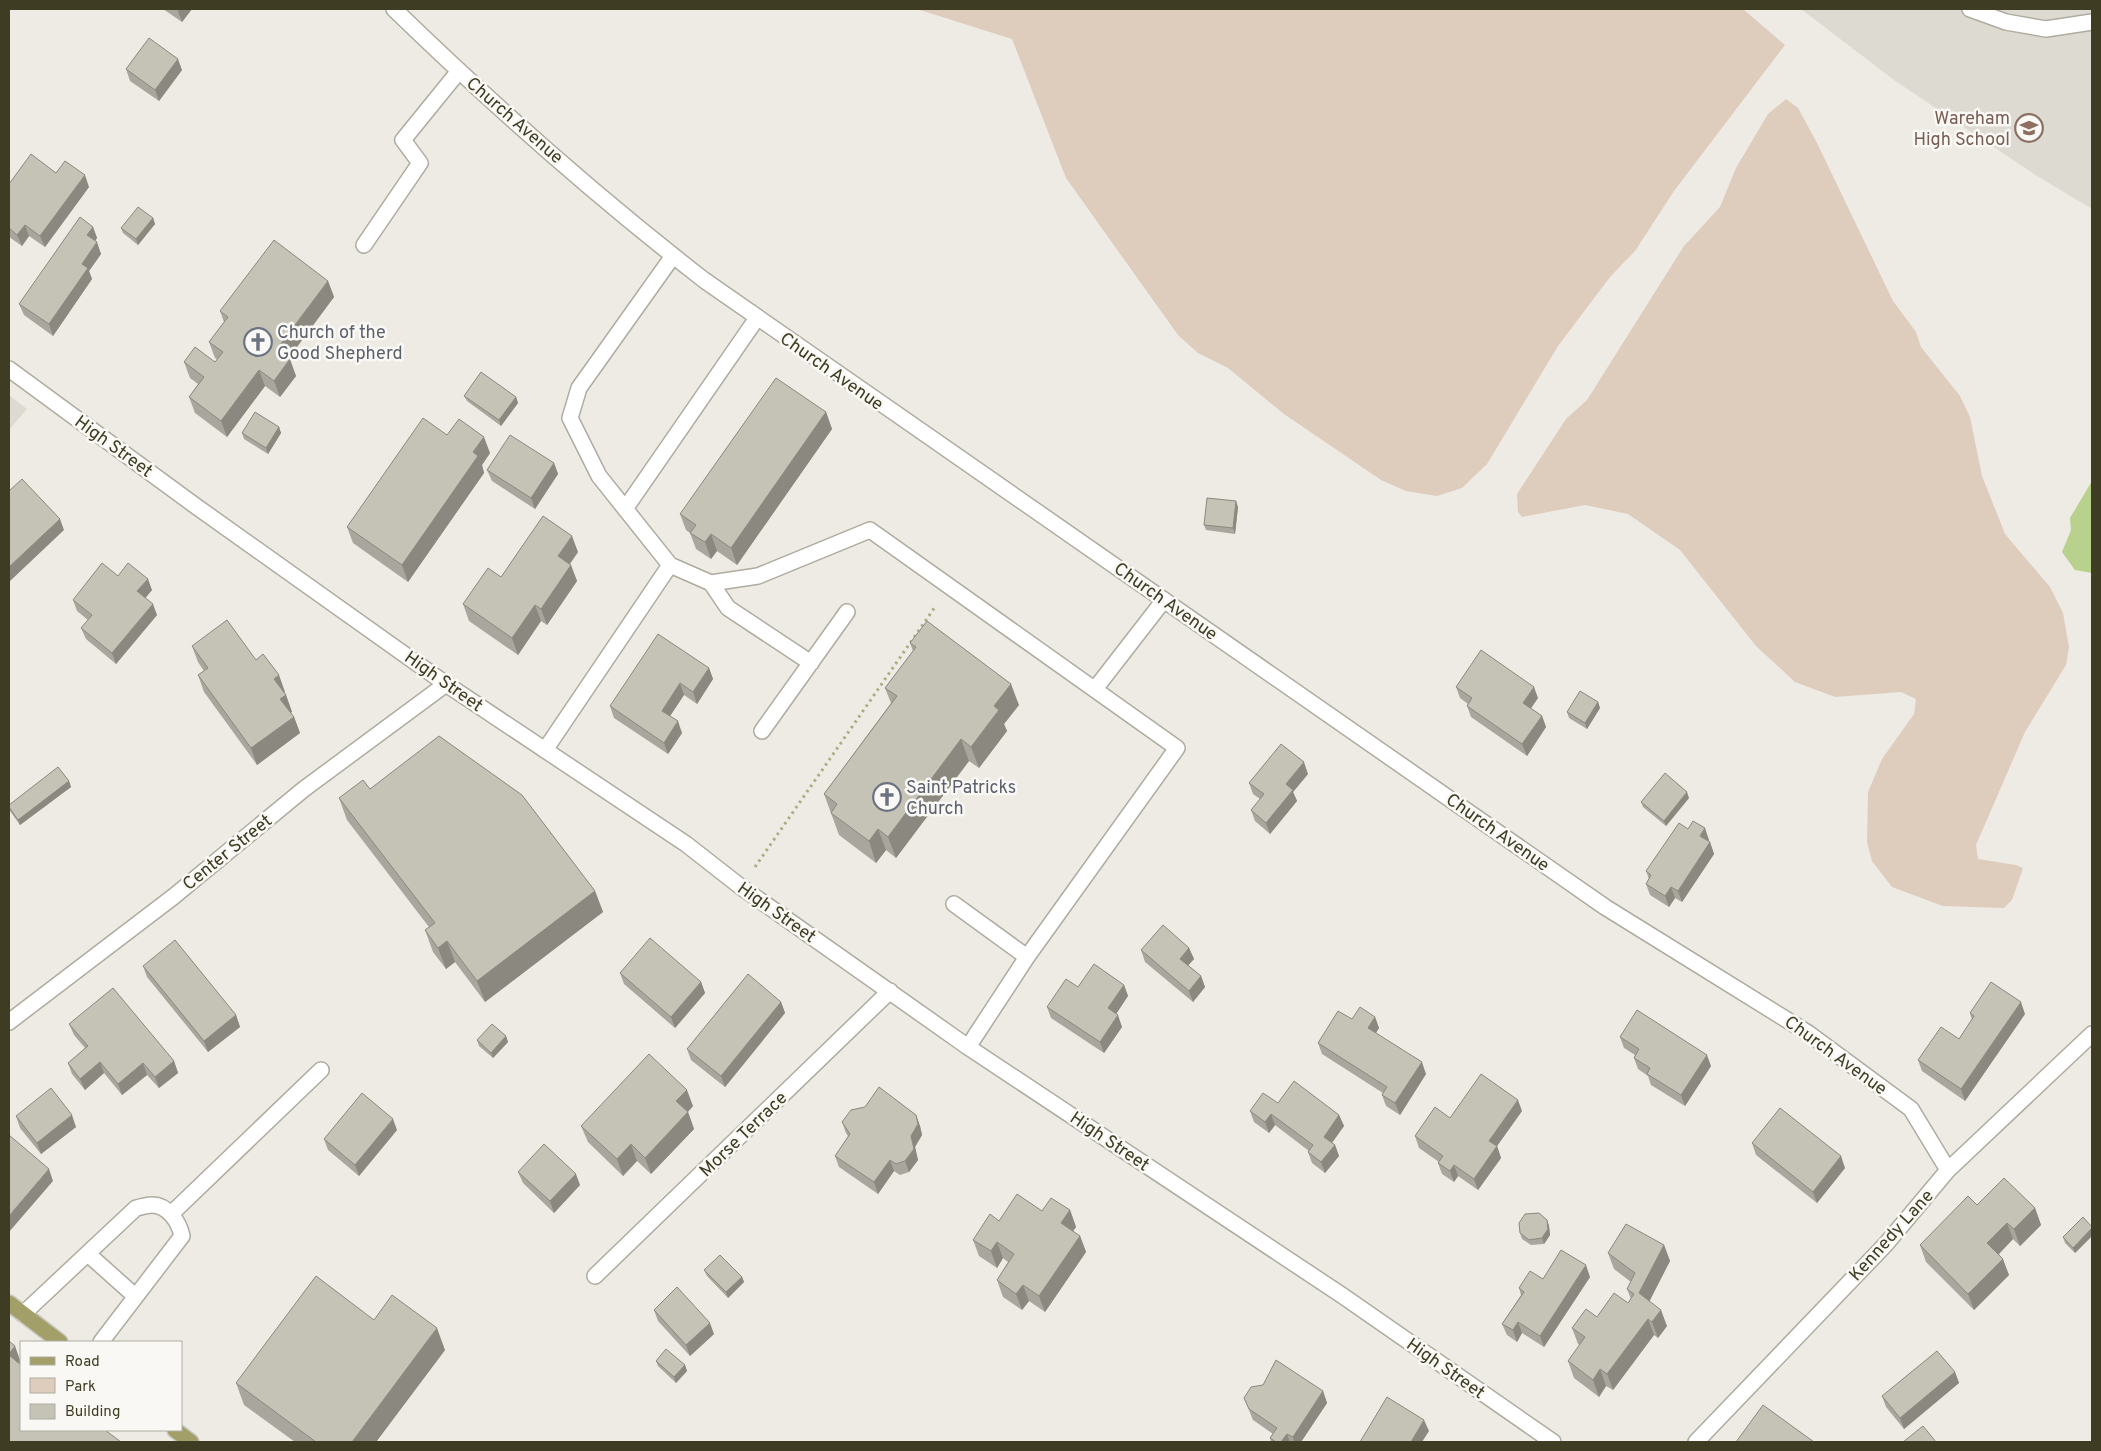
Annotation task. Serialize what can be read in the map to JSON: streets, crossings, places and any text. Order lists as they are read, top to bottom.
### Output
{
  "streets": {
    "street": [
      "Church Avenue",
      "High Street",
      "Center Street",
      "Morse Terrace",
      "Kennedy Lane"
    ]
  },
  "crossings": [
    ["Church Avenue", "Kennedy Lane"],
    ["High Street", "Center Street"],
    ["High Street", "Morse Terrace"]
  ],
  "places": {
    "school or university": ["Wareham High School"],
    "church": ["Church of the Good Shepherd", "Saint Patricks Church"]
  },
  "legend": ["Road", "Park", "Building"]
}
